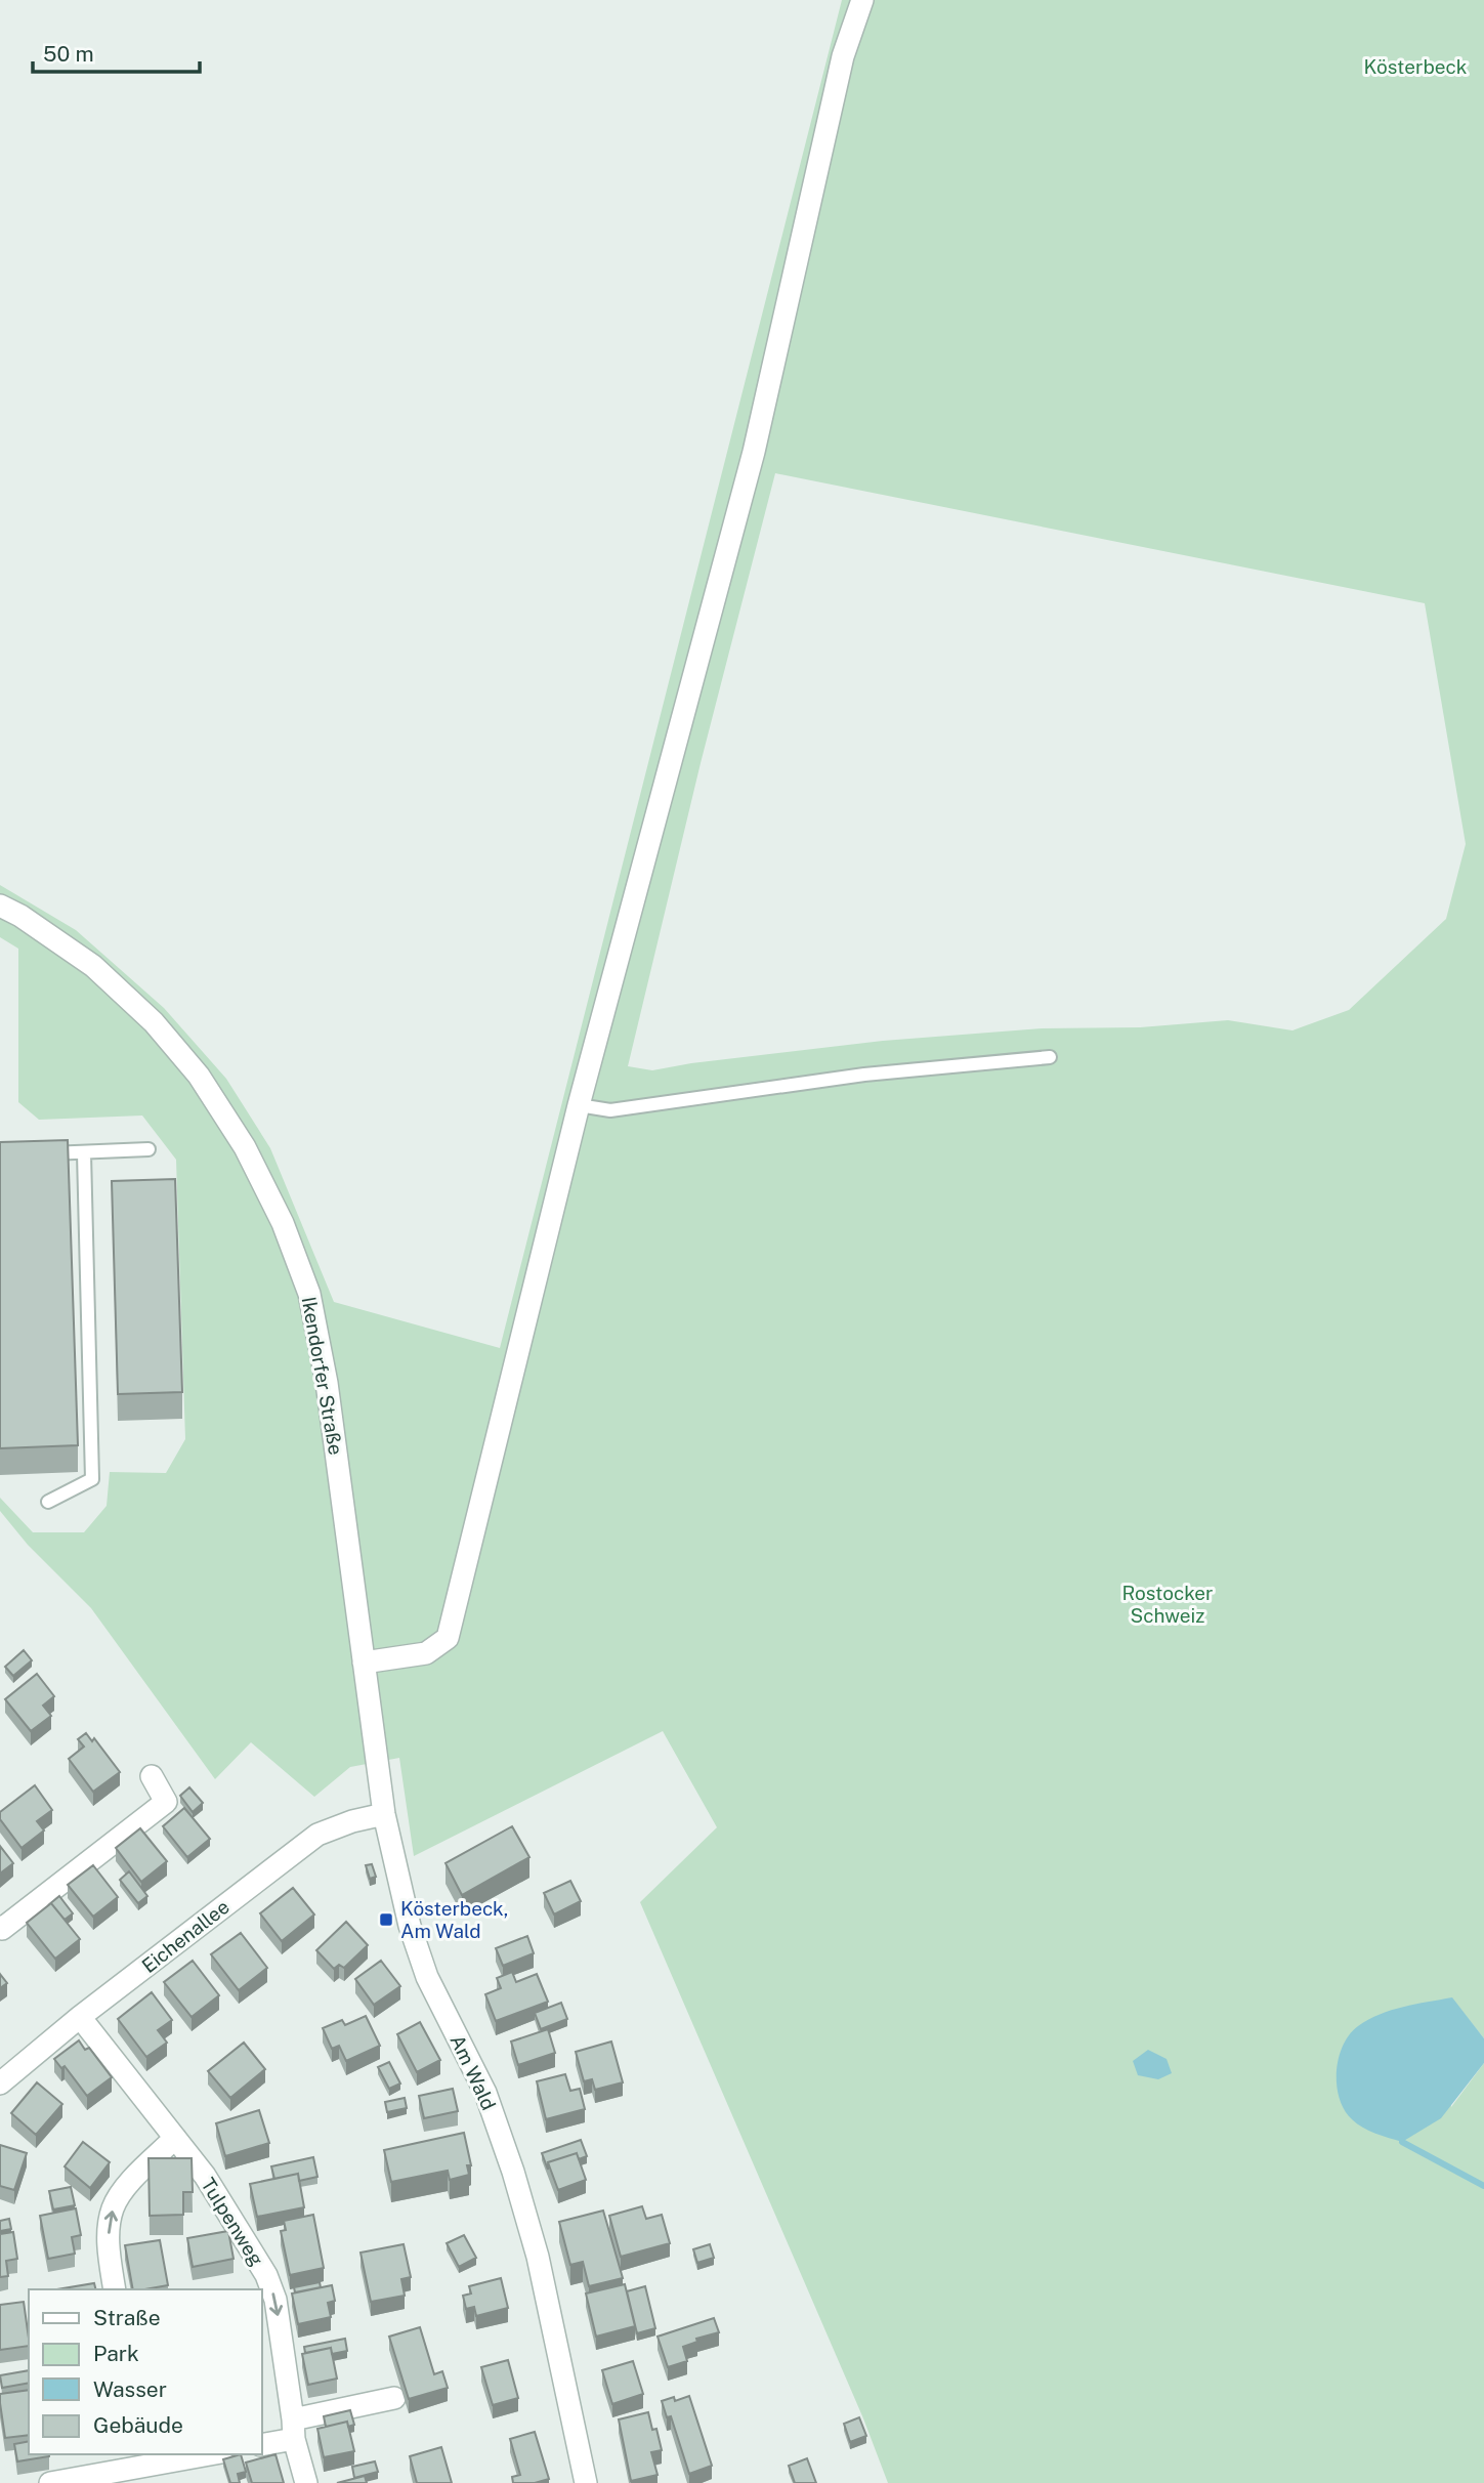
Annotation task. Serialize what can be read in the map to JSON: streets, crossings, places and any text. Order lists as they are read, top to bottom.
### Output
{
  "streets": {
    "street": [
      "Ikendorfer Straße",
      "Eichenallee",
      "Am Wald",
      "Tulpenweg"
    ]
  },
  "crossings": [
    ["Ikendorfer Straße", "Am Wald"],
    ["Eichenallee", "Am Wald"],
    ["Eichenallee", "Tulpenweg"]
  ],
  "one_way": ["Tulpenweg"],
  "parks": ["Kösterbeck", "Rostocker Schweiz"],
  "places": {
    "transit": ["Kösterbeck, Am Wald"]
  },
  "legend": [
    "Straße",
    "Park",
    "Wasser",
    "Gebäude"
  ],
  "scale_bar": "50 m"
}
